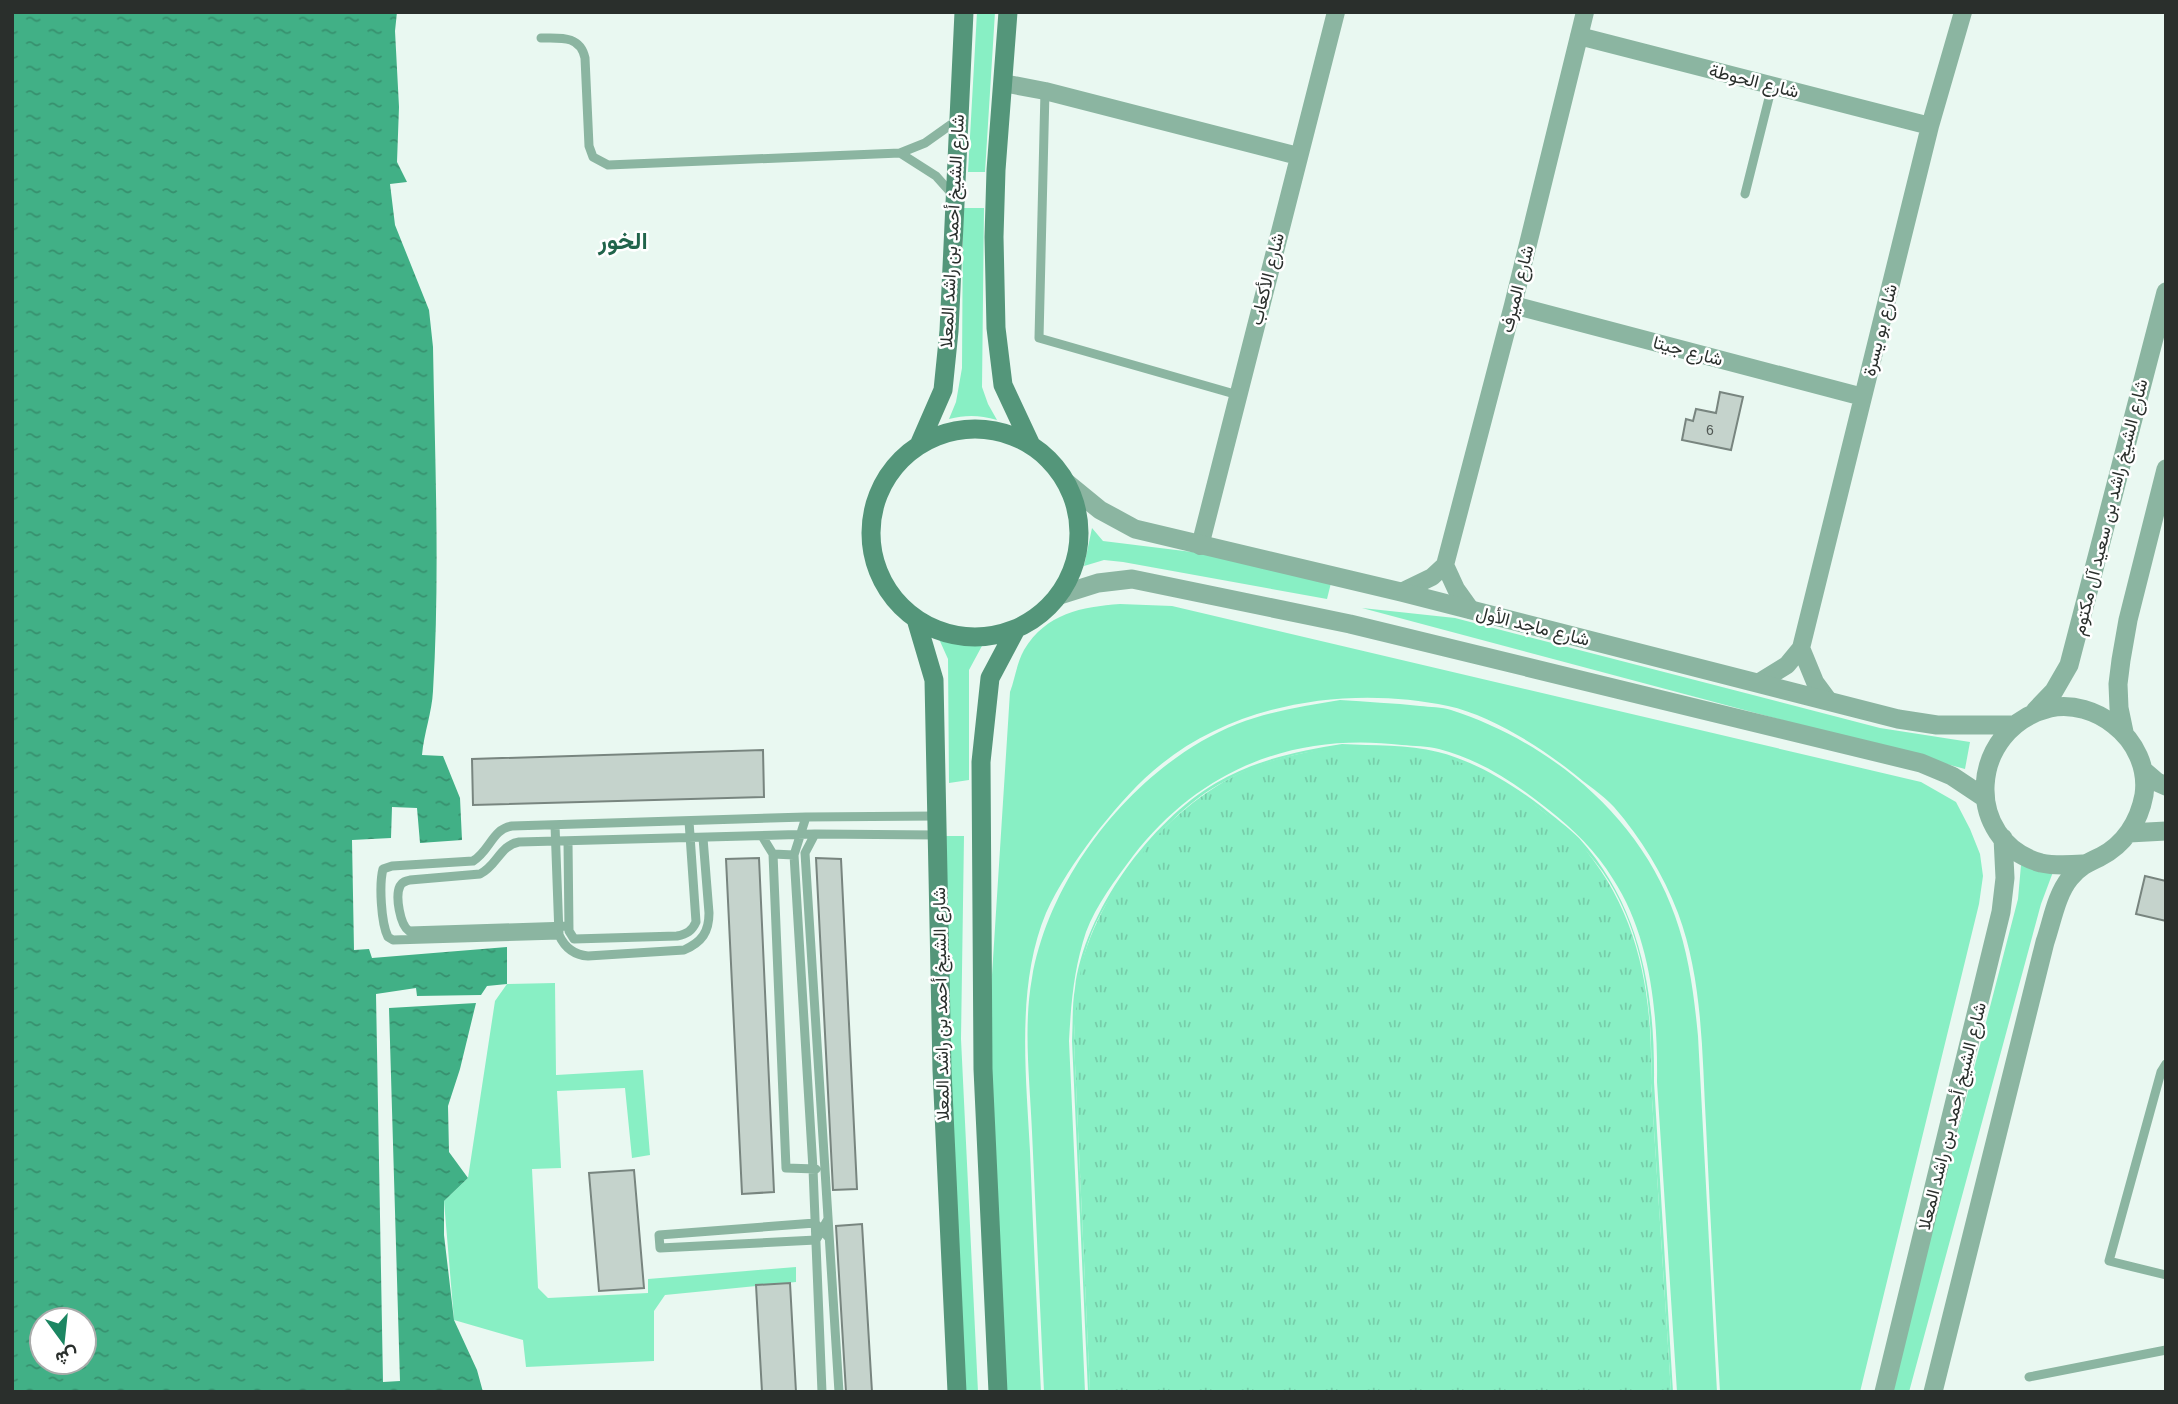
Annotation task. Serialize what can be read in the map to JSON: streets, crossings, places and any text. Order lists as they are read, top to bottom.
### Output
{
  "streets": {
    "main road": ["شارع الشيخ أحمد بن راشد المعلا"],
    "street": [
      "شارع الحوطة",
      "شارع الأكعاب",
      "شارع الميرف",
      "شارع بو يسرة",
      "شارع جيتا",
      "شارع الشيخ راشد بن سعيد آل مكتوم",
      "شارع ماجد الأول"
    ]
  },
  "crossings": [
    ["شارع الحوطة", "شارع الميرف"],
    ["شارع الحوطة", "شارع بو يسرة"],
    ["شارع الشيخ أحمد بن راشد المعلا", "شارع الشيخ راشد بن سعيد آل مكتوم"],
    ["شارع الشيخ أحمد بن راشد المعلا", "شارع ماجد الأول"],
    ["شارع الأكعاب", "شارع ماجد الأول"],
    ["شارع الميرف", "شارع جيتا"],
    ["شارع بو يسرة", "شارع جيتا"],
    ["شارع الشيخ راشد بن سعيد آل مكتوم", "شارع ماجد الأول"]
  ],
  "districts": ["الخور"],
  "house_numbers": ["6"],
  "north": "bottom"
}
